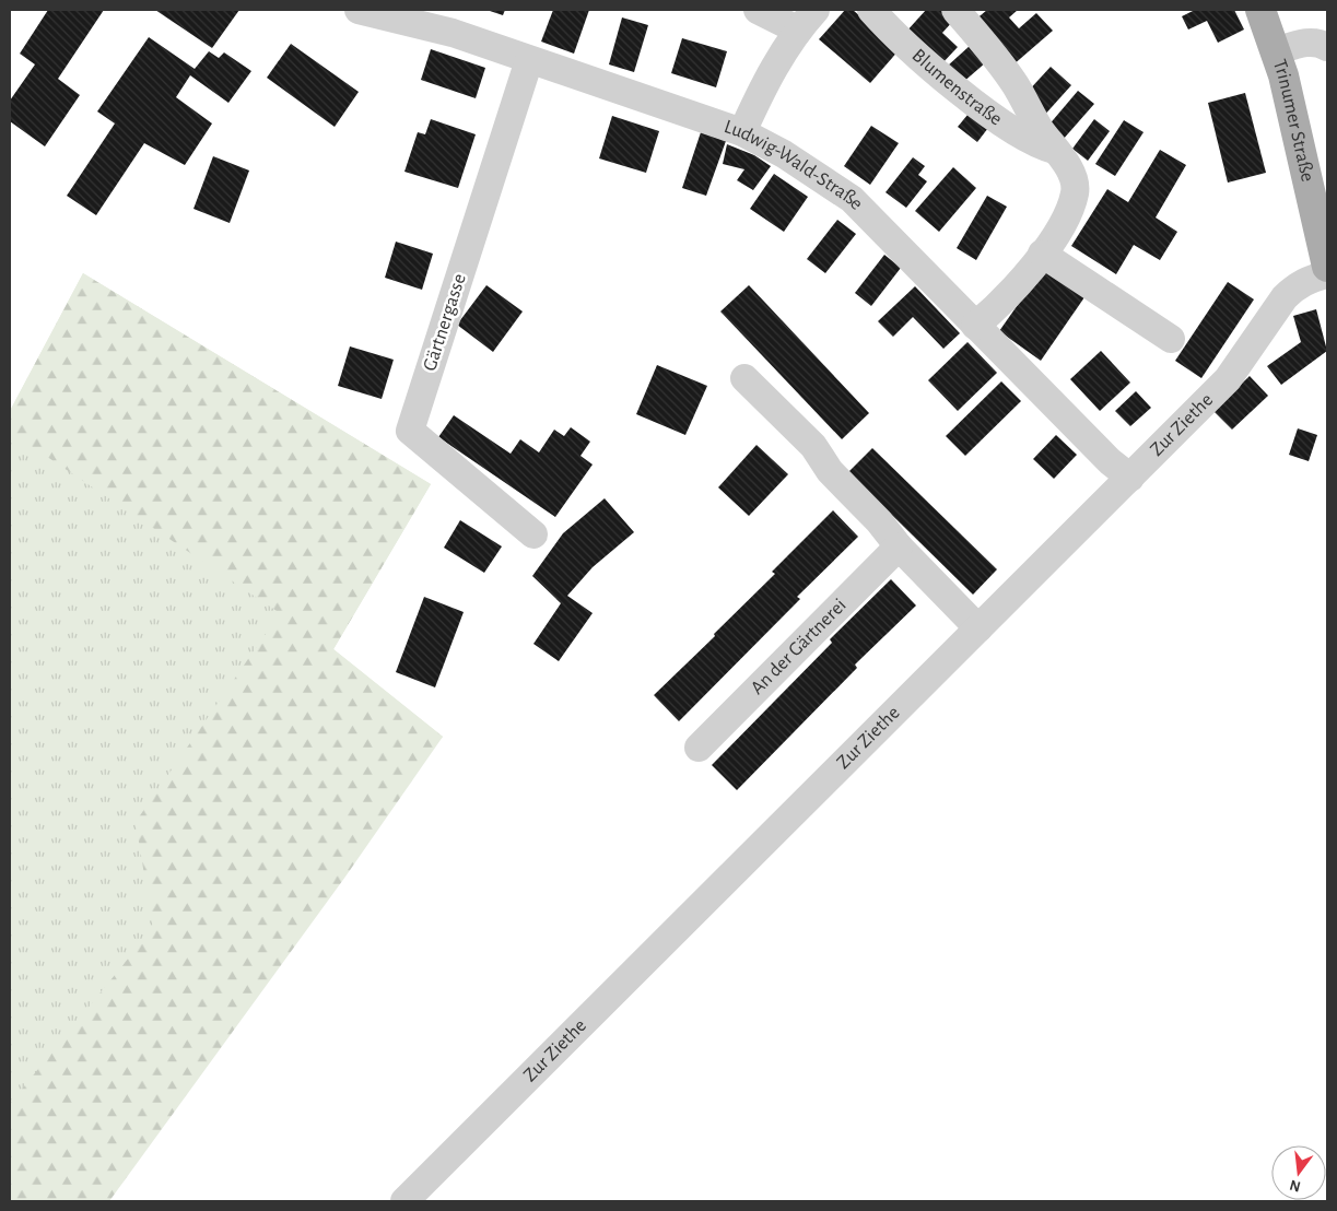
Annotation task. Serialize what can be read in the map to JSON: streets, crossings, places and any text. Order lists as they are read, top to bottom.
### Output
{
  "streets": {
    "main road": ["Trinumer Straße"],
    "street": [
      "Blumenstraße",
      "Ludwig-Wald-Straße",
      "Gärtnergasse",
      "Zur Ziethe",
      "An der Gärtnerei"
    ]
  },
  "crossings": [
    ["Blumenstraße", "Ludwig-Wald-Straße"],
    ["Ludwig-Wald-Straße", "Gärtnergasse"],
    ["Ludwig-Wald-Straße", "Zur Ziethe"]
  ],
  "north": "bottom"
}
